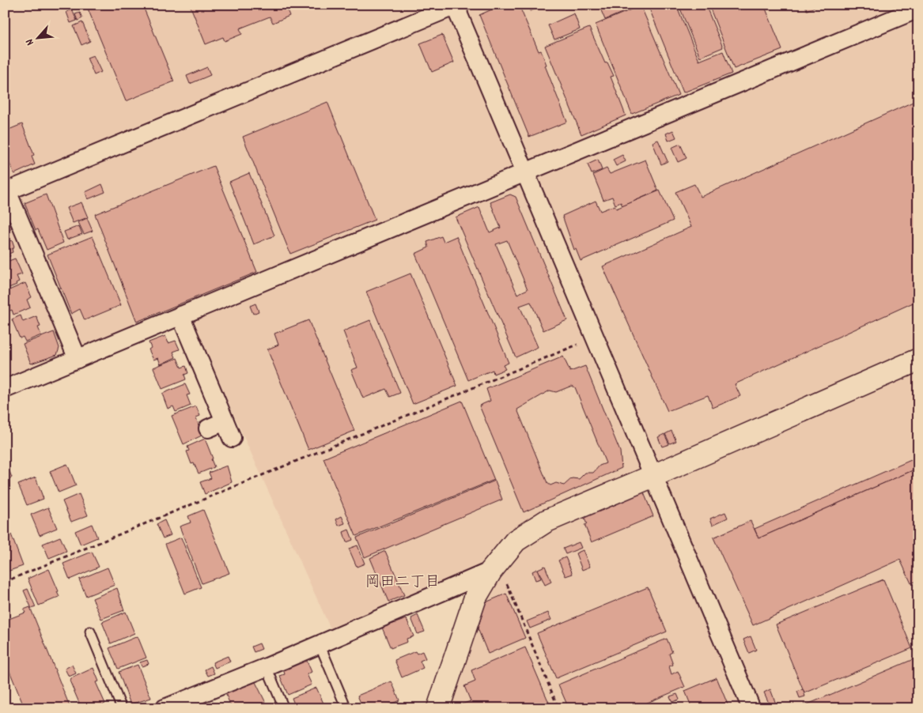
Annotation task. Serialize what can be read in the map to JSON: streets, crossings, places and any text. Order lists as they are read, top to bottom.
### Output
{
  "districts": ["岡田二丁目"],
  "north": "bottom left"
}
